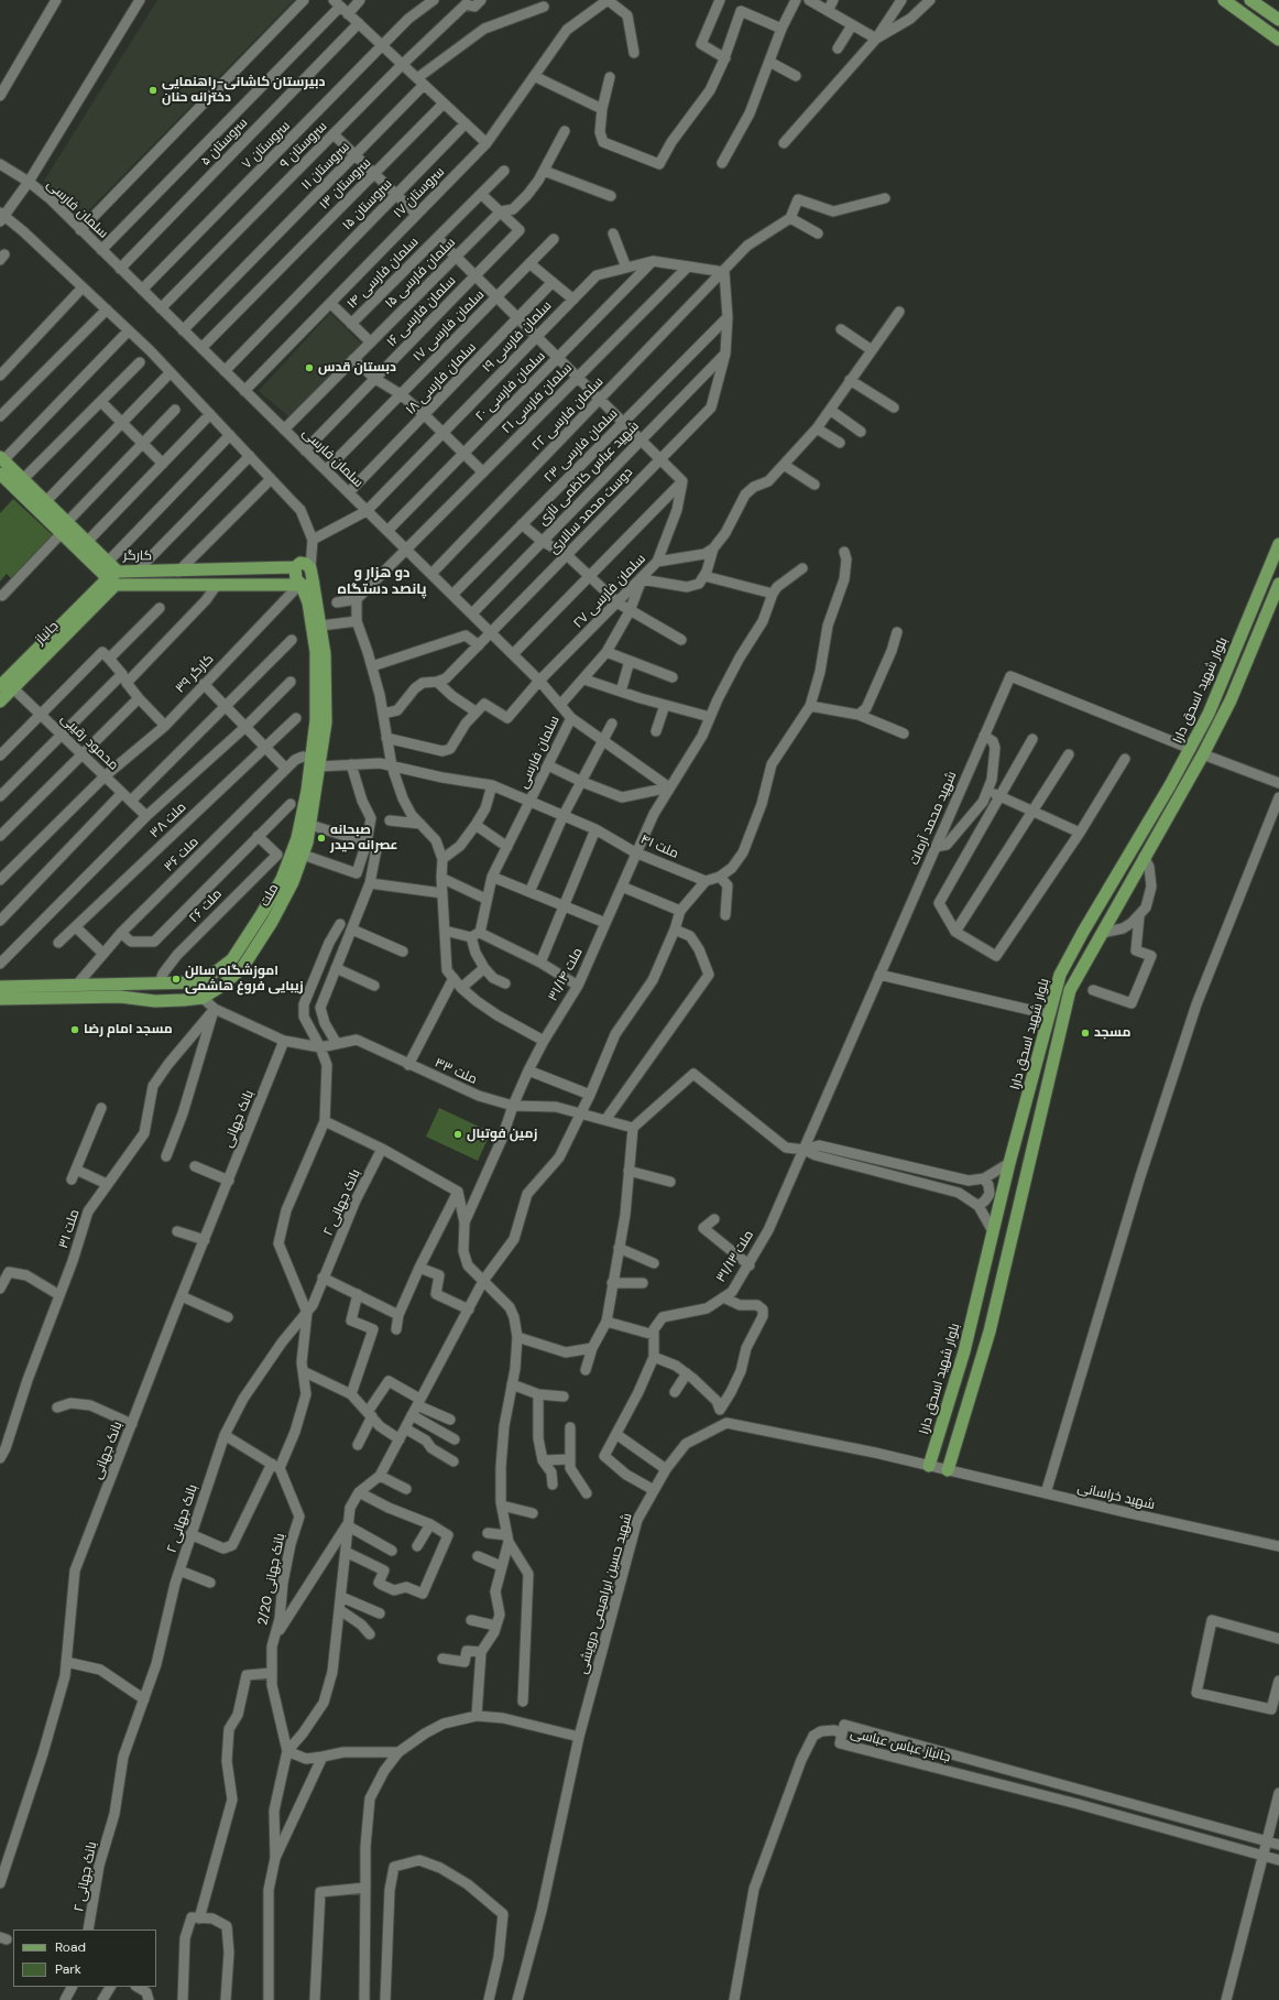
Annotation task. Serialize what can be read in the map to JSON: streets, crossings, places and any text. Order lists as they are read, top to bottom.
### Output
{
  "streets": {
    "main road": [
      "کارگر",
      "جانباز",
      "بلوار شهید اسحق دارا",
      "ملت"
    ],
    "street": [
      "سروستان ۵",
      "سروستان ۷",
      "سروستان ۹",
      "سروستان ۱۱",
      "سروستان ۱۳",
      "سروستان ۱۷",
      "سروستان ۱۵",
      "سلمان فارسی",
      "سلمان فارسی ۱۴",
      "سلمان فارسی ۱۵",
      "سلمان فارسی ۱۶",
      "سلمان فارسی ۱۷",
      "سلمان فارسی ۱۹",
      "سلمان فارسی ۱۸",
      "سلمان فارسی ۲۰",
      "سلمان فارسی ۲۱",
      "سلمان فارسی ۲۲",
      "سلمان فارسی ۲۳",
      "شهید عباس کاظمی نازی",
      "دوست محمد سالاری",
      "سلمان فارسی ۲۷",
      "کارگر ۳۹",
      "محمود رقیبی",
      "شهید محمد آرمات",
      "ملت ۳۸",
      "ملت ۴۱",
      "ملت ۳۶",
      "ملت ۲۶",
      "ملت ۳۱/۱۴",
      "ملت ۳۳",
      "بانک جهانی",
      "بانک جهانی ۲",
      "ملت ۳۱",
      "ملت ۳۱/۱۳",
      "شهید خراسانی",
      "بانک جهانی 2/20",
      "شهید حسین ابراهیمی درویشی",
      "جانباز عباس عباسی"
    ]
  },
  "crossings": [
    ["سروستان ۵", "سلمان فارسی"],
    ["سروستان ۷", "سلمان فارسی"],
    ["سروستان ۹", "سلمان فارسی"],
    ["سروستان ۱۱", "سلمان فارسی"],
    ["سروستان ۱۳", "سلمان فارسی"],
    ["سروستان ۱۷", "سلمان فارسی ۱۴"],
    ["سروستان ۱۵", "سلمان فارسی"],
    ["سلمان فارسی", "سلمان فارسی ۱۴"],
    ["سلمان فارسی", "سلمان فارسی ۱۵"],
    ["سلمان فارسی", "سلمان فارسی ۱۶"],
    ["سلمان فارسی", "سلمان فارسی ۱۷"],
    ["سلمان فارسی", "سلمان فارسی ۱۹"],
    ["سلمان فارسی", "سلمان فارسی ۱۸"],
    ["سلمان فارسی", "سلمان فارسی ۲۰"],
    ["سلمان فارسی", "سلمان فارسی ۲۱"],
    ["سلمان فارسی", "سلمان فارسی ۲۲"],
    ["سلمان فارسی", "سلمان فارسی ۲۳"],
    ["سلمان فارسی", "شهید عباس کاظمی نازی"],
    ["سلمان فارسی", "دوست محمد سالاری"],
    ["سلمان فارسی", "سلمان فارسی ۲۷"],
    ["سلمان فارسی", "ملت ۴۱"],
    ["سلمان فارسی ۱۵", "سلمان فارسی ۱۶"],
    ["سلمان فارسی ۱۹", "سلمان فارسی ۲۰"],
    ["سلمان فارسی ۱۹", "سلمان فارسی ۲۱"],
    ["سلمان فارسی ۱۹", "سلمان فارسی ۲۲"],
    ["شهید عباس کاظمی نازی", "دوست محمد سالاری"],
    ["کارگر", "جانباز"],
    ["کارگر", "ملت"],
    ["جانباز", "محمود رقیبی"],
    ["کارگر ۳۹", "محمود رقیبی"],
    ["کارگر ۳۹", "ملت"],
    ["بلوار شهید اسحق دارا", "شهید محمد آرمات"],
    ["بلوار شهید اسحق دارا", "شهید خراسانی"],
    ["بلوار شهید اسحق دارا", "شهید حسین ابراهیمی درویشی"],
    ["شهید محمد آرمات", "ملت ۳۱/۱۳"],
    ["ملت ۴۱", "ملت ۳۶"],
    ["ملت ۴۱", "ملت"],
    ["ملت ۴۱", "ملت ۳۱/۱۴"],
    ["ملت ۳۶", "ملت"],
    ["ملت", "ملت ۲۶"],
    ["ملت", "ملت ۳۳"],
    ["ملت ۳۱/۱۴", "ملت ۳۳"],
    ["ملت ۳۳", "بانک جهانی"],
    ["ملت ۳۳", "ملت ۳۱"],
    ["ملت ۳۱/۱۳", "شهید حسین ابراهیمی درویشی"],
    ["شهید خراسانی", "شهید حسین ابراهیمی درویشی"]
  ],
  "districts": ["دو هزار و پانصد دستگاه"],
  "places": [
    "دبیرستان کاشانی-راهنمایی دخترانه حنان",
    "دبستان قدس",
    "صبحانه عصرانه حیدر",
    "اموزشگاه سالن زیبایی فروغ هاشمی",
    "مسجد امام رضا",
    "مسجد",
    "زمین فوتبال"
  ],
  "legend": ["Road", "Park"]
}
